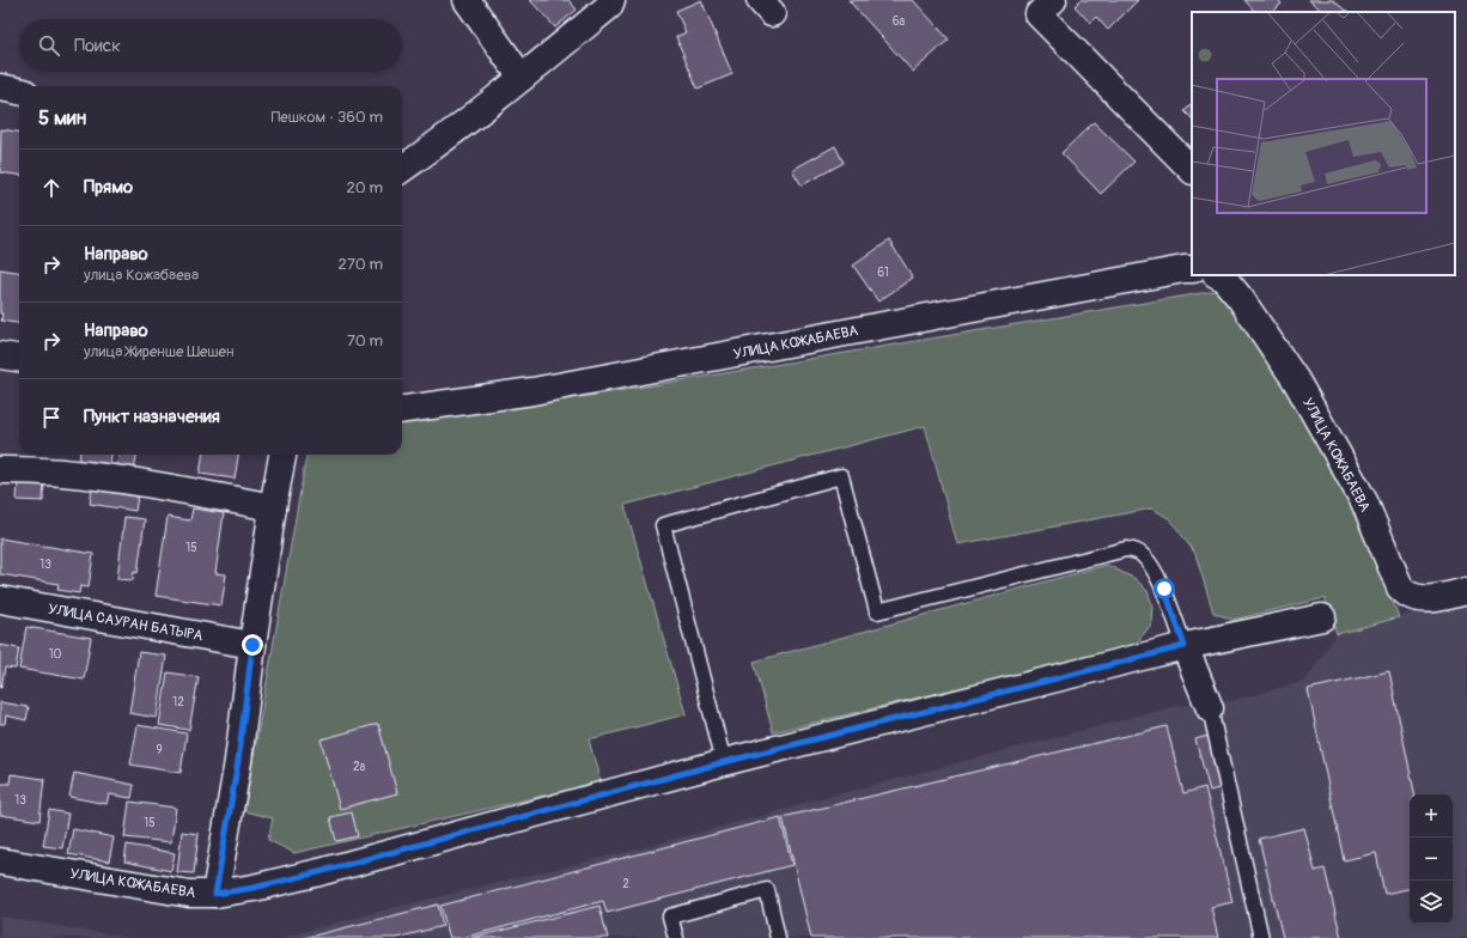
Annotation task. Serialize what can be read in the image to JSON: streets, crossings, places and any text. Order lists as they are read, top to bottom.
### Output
{
  "streets": {
    "street": ["УЛИЦА КОЖАБАЕВА", "УЛИЦА САУРАН БАТЫРА"]
  },
  "house_numbers": [
    "6а",
    "61",
    "15",
    "13",
    "10",
    "12",
    "9",
    "2а",
    "13",
    "15",
    "2"
  ],
  "page": {
    "search": "Поиск",
    "heading": ["5 мин", "Пешком · 360 m"],
    "list": [
      ["Прямо", "20 m"],
      ["Направо", "улица Кожабаева", "270 m"],
      ["Направо", "улица Жиренше Шешен", "70 m"],
      "Пункт назначения"
    ],
    "map_buttons": ["+", "−"]
  }
}
